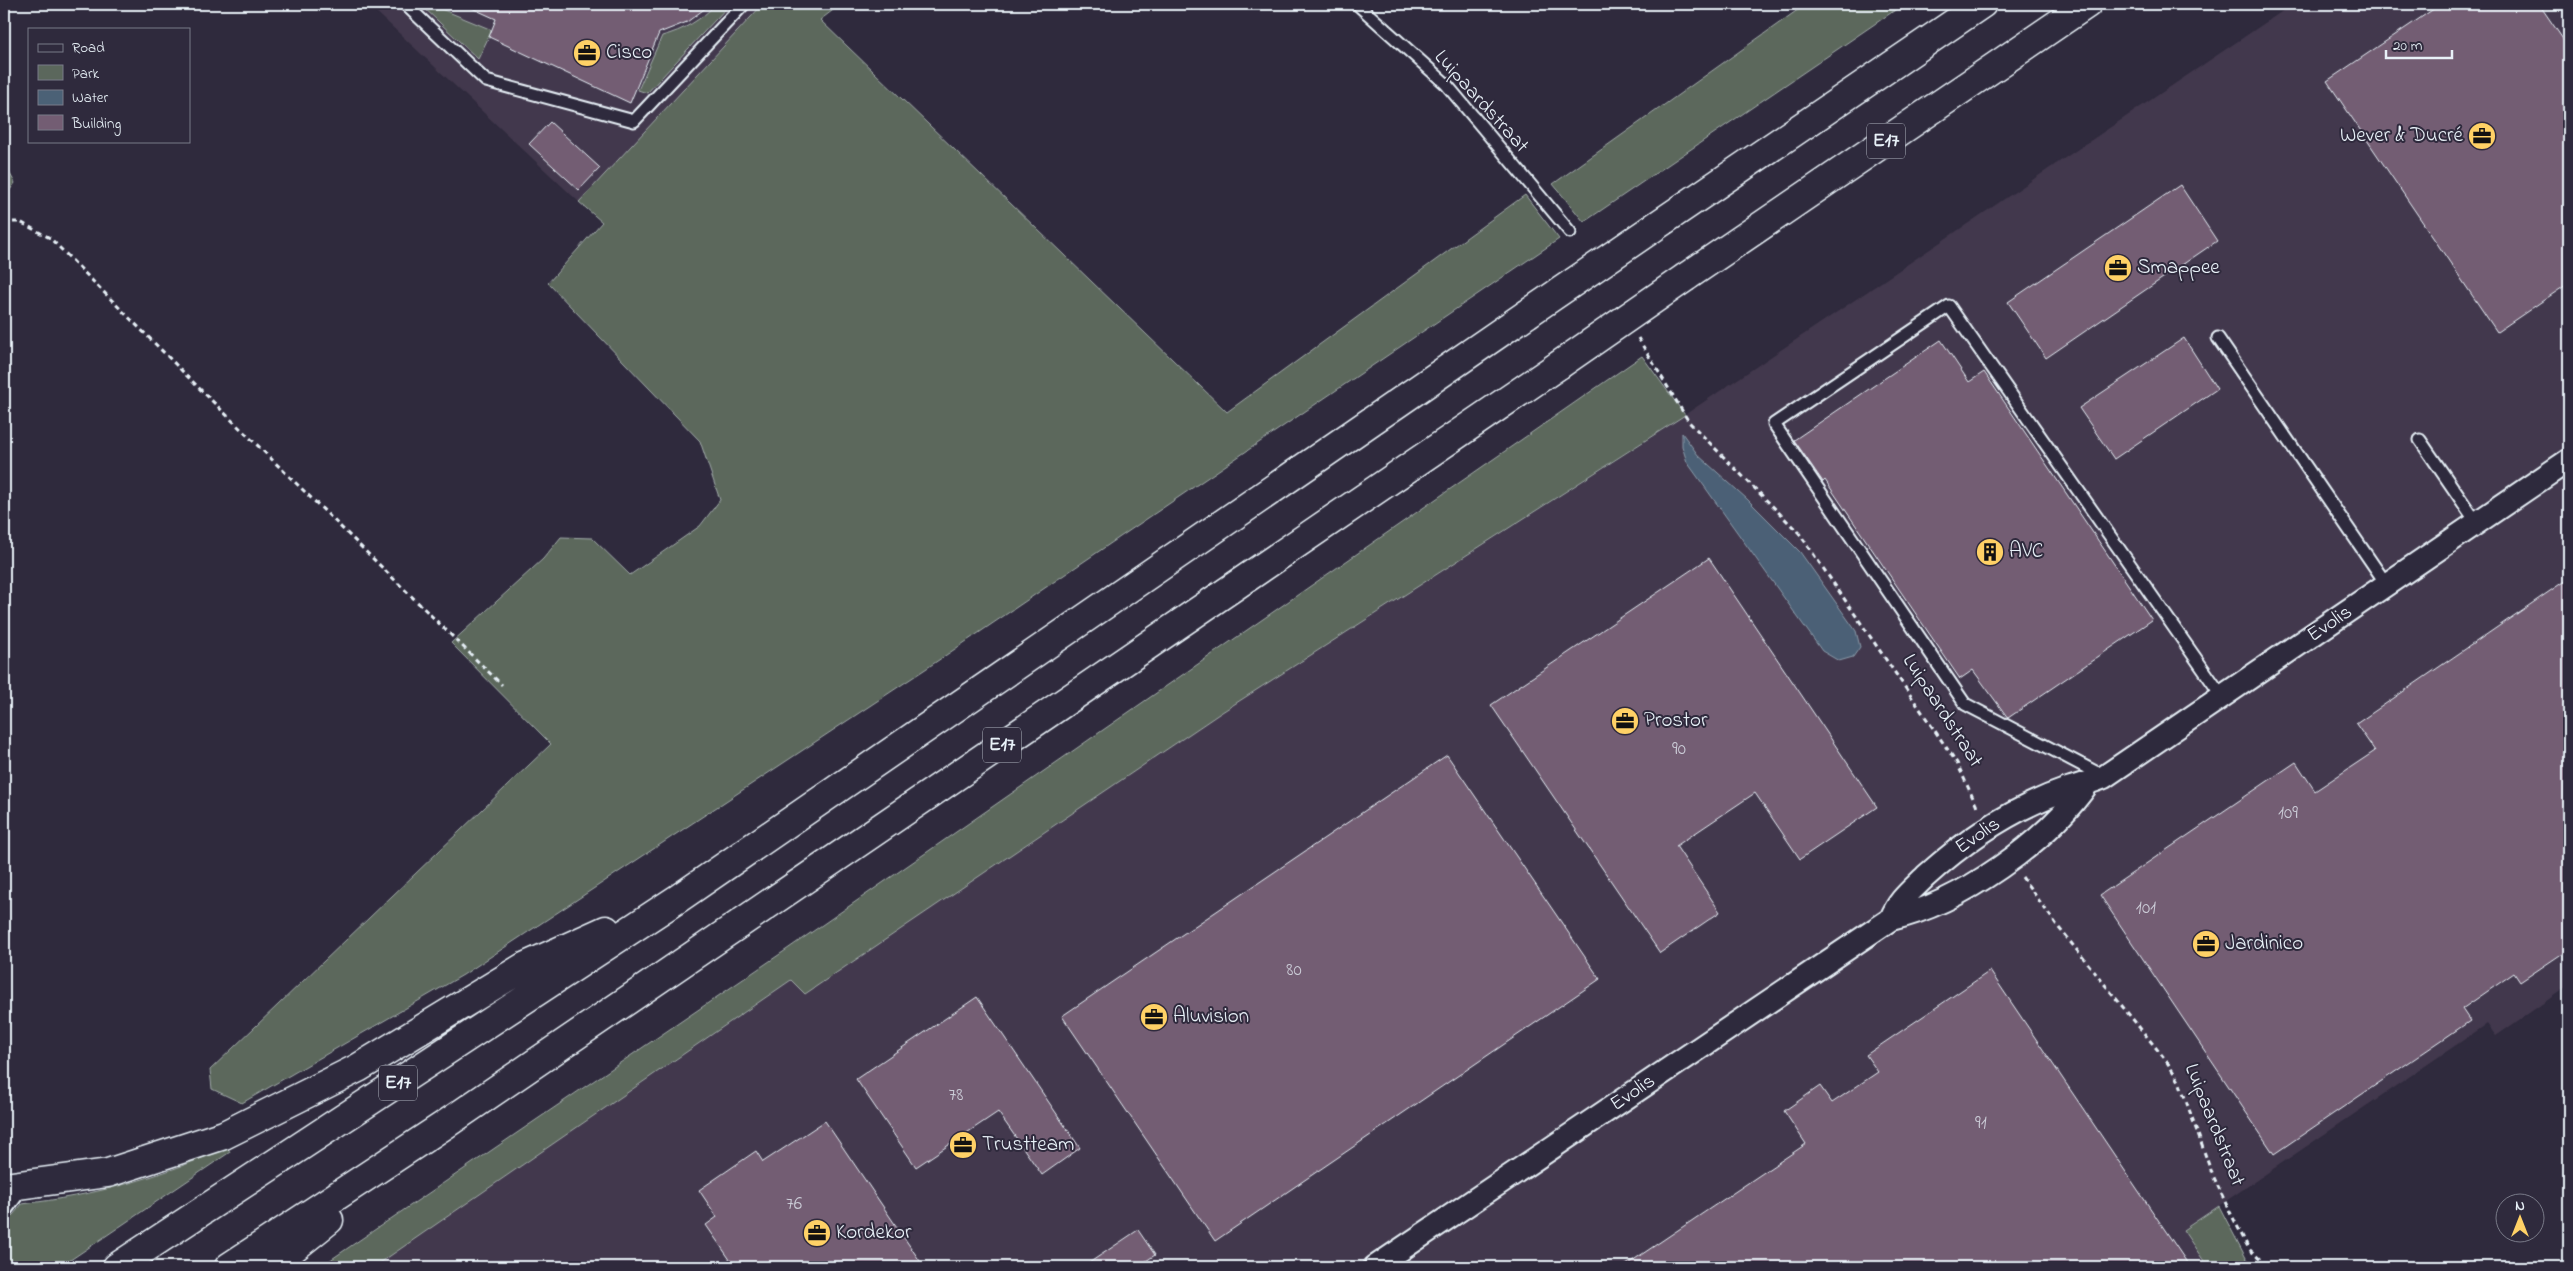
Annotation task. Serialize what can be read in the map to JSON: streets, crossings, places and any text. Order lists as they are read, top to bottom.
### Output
{
  "streets": {
    "highway": ["E17"],
    "street": ["Evolis"],
    "lane": ["Luipaardstraat"]
  },
  "crossings": [
    ["Luipaardstraat", "Evolis"]
  ],
  "places": {
    "office": [
      "Cisco",
      "Wever & Ducré",
      "Smappee",
      "Prostor",
      "Jardinico",
      "Aluvision",
      "Trustteam",
      "Kordekor"
    ],
    "building": ["AVC"]
  },
  "house_numbers": [
    "90",
    "109",
    "101",
    "80",
    "78",
    "91",
    "76"
  ],
  "legend": [
    "Road",
    "Park",
    "Water",
    "Building"
  ],
  "scale_bar": "20 m",
  "north": "top"
}
